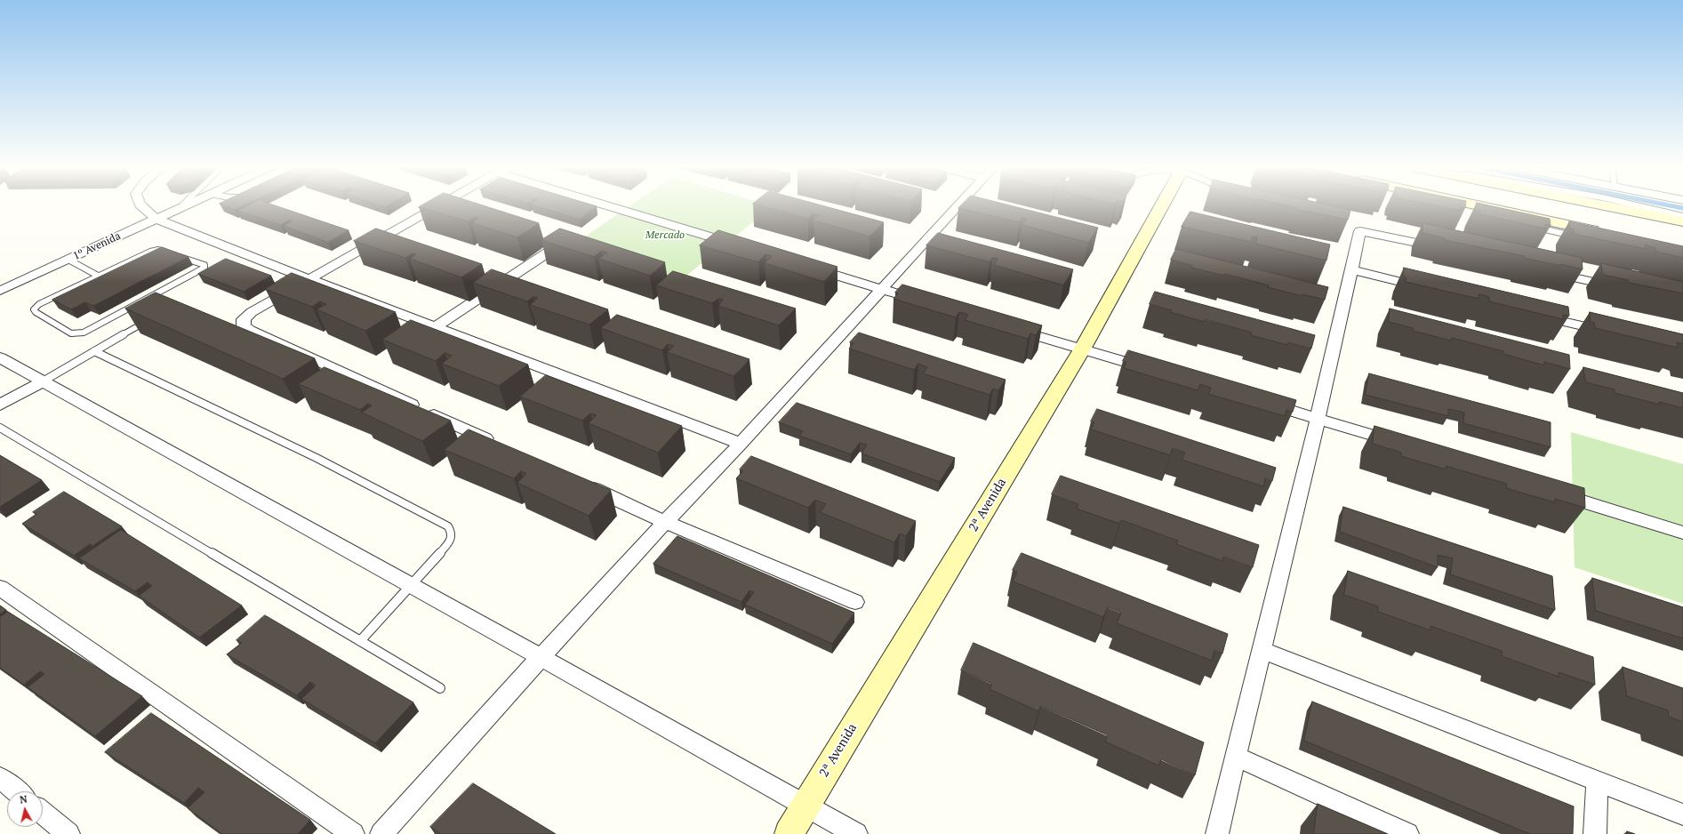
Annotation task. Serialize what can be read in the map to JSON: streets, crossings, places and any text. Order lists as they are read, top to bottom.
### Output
{
  "streets": {
    "street": ["1º Avenida", "2ª Avenida"]
  },
  "parks": ["Mercado"],
  "north": "top"
}
